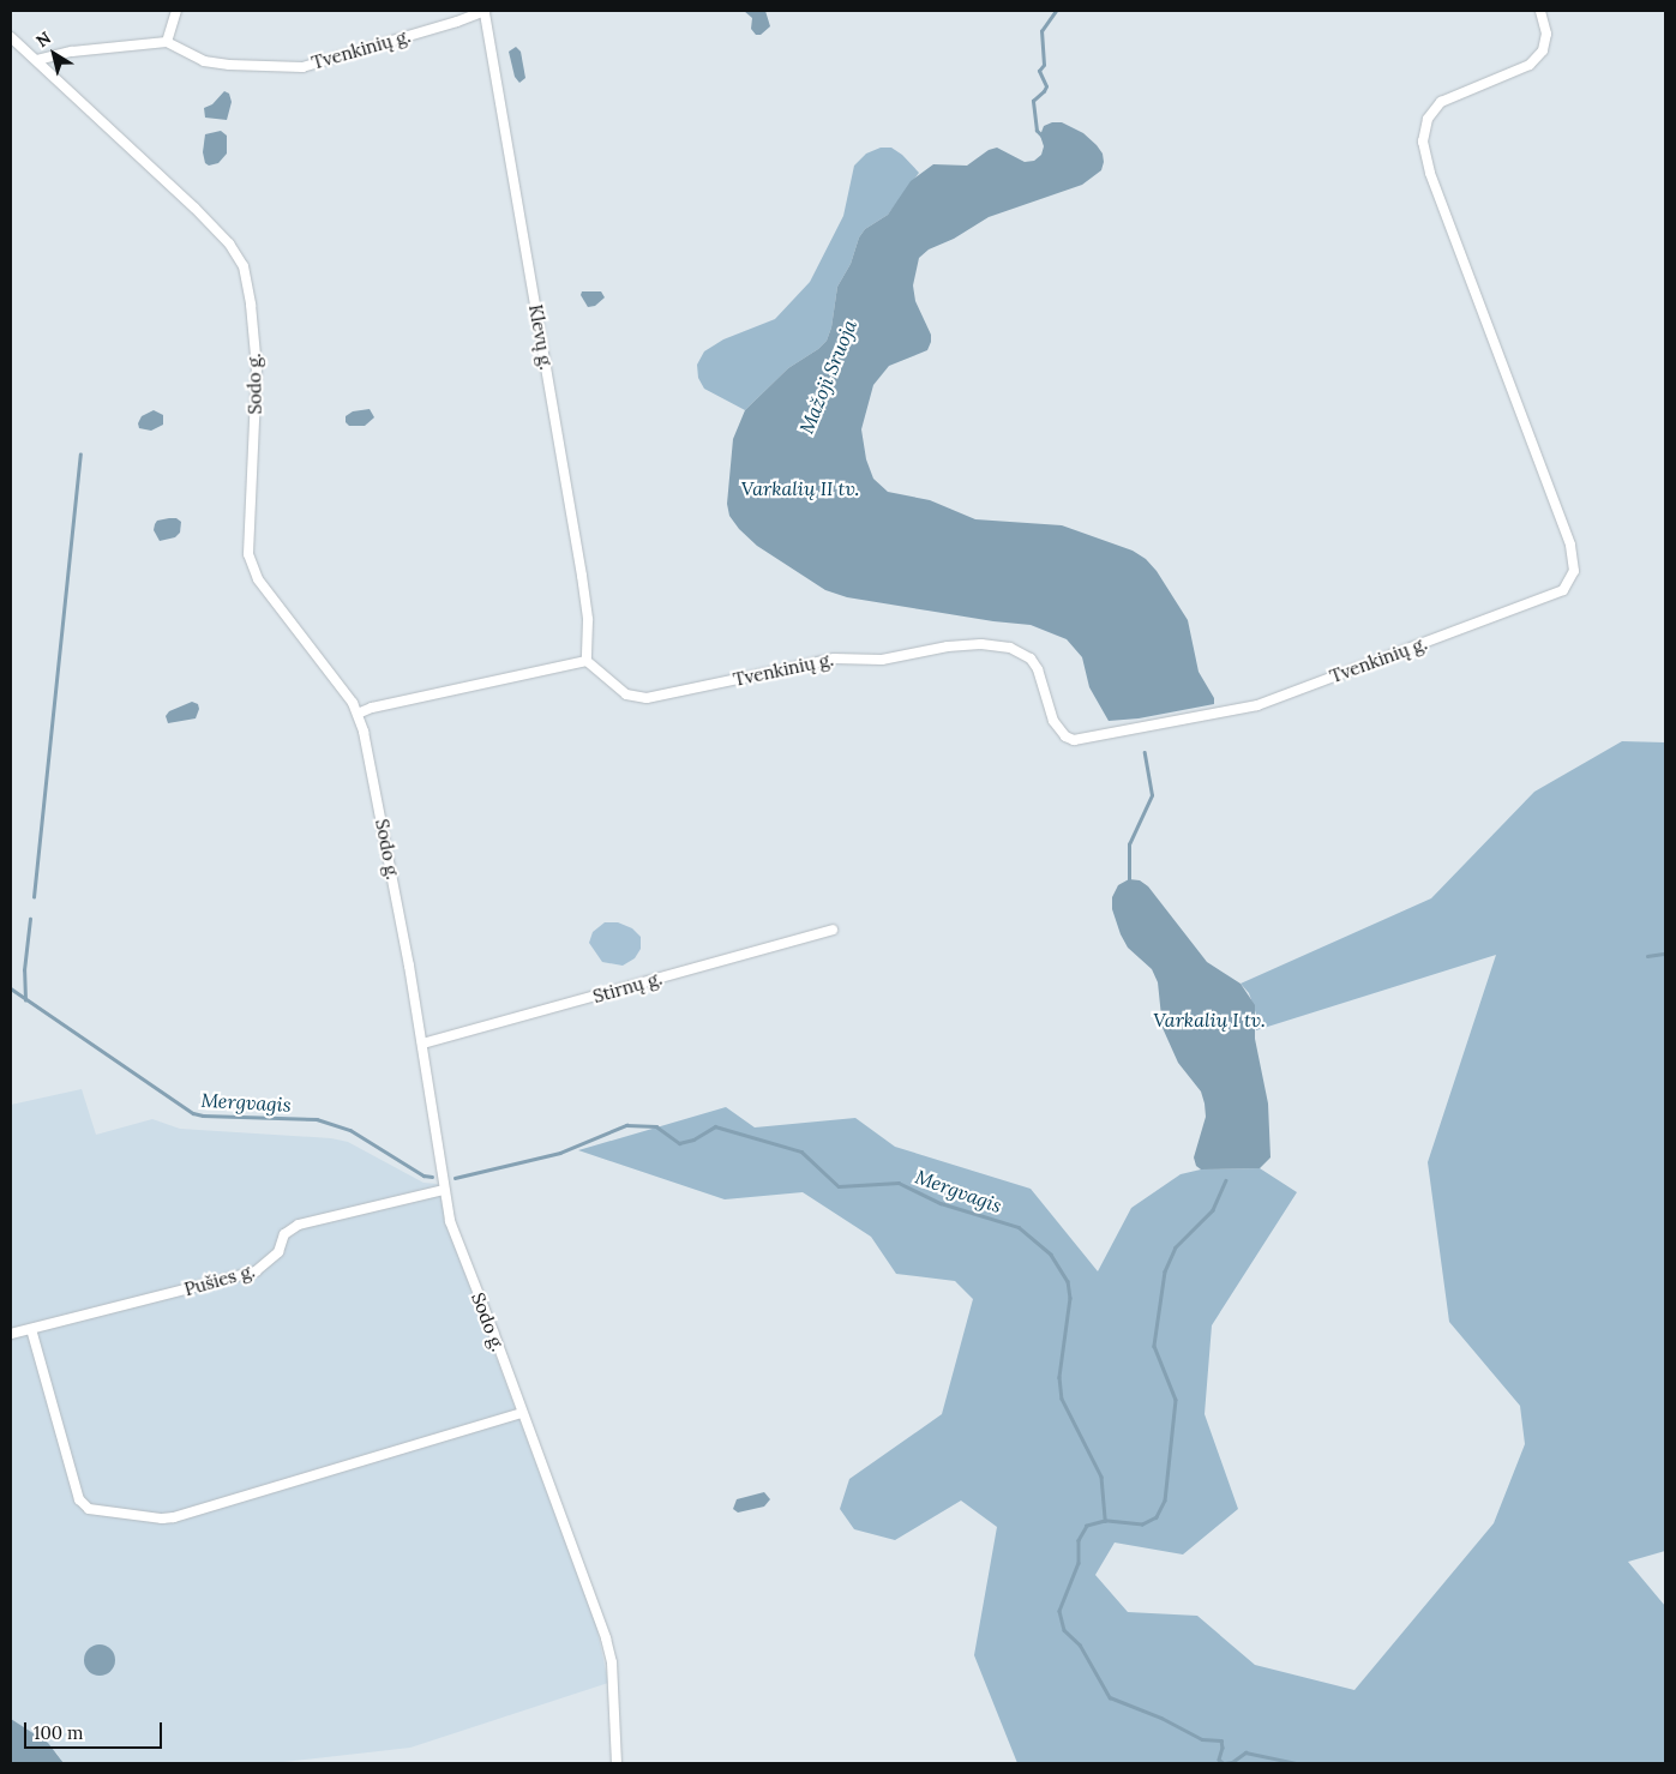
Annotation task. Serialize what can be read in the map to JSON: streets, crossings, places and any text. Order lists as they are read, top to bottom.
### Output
{
  "streets": {
    "street": [
      "Tvenkinių g.",
      "Klevų g.",
      "Sodo g.",
      "Stirnų g.",
      "Pušies g."
    ]
  },
  "crossings": [
    ["Tvenkinių g.", "Klevų g."],
    ["Sodo g.", "Stirnų g."],
    ["Sodo g.", "Pušies g."]
  ],
  "water": [
    "Mažoji Sruoja",
    "Varkalių II tv.",
    "Varkalių I tv.",
    "Mergvagis"
  ],
  "scale_bar": "100 m",
  "north": "top left"
}
